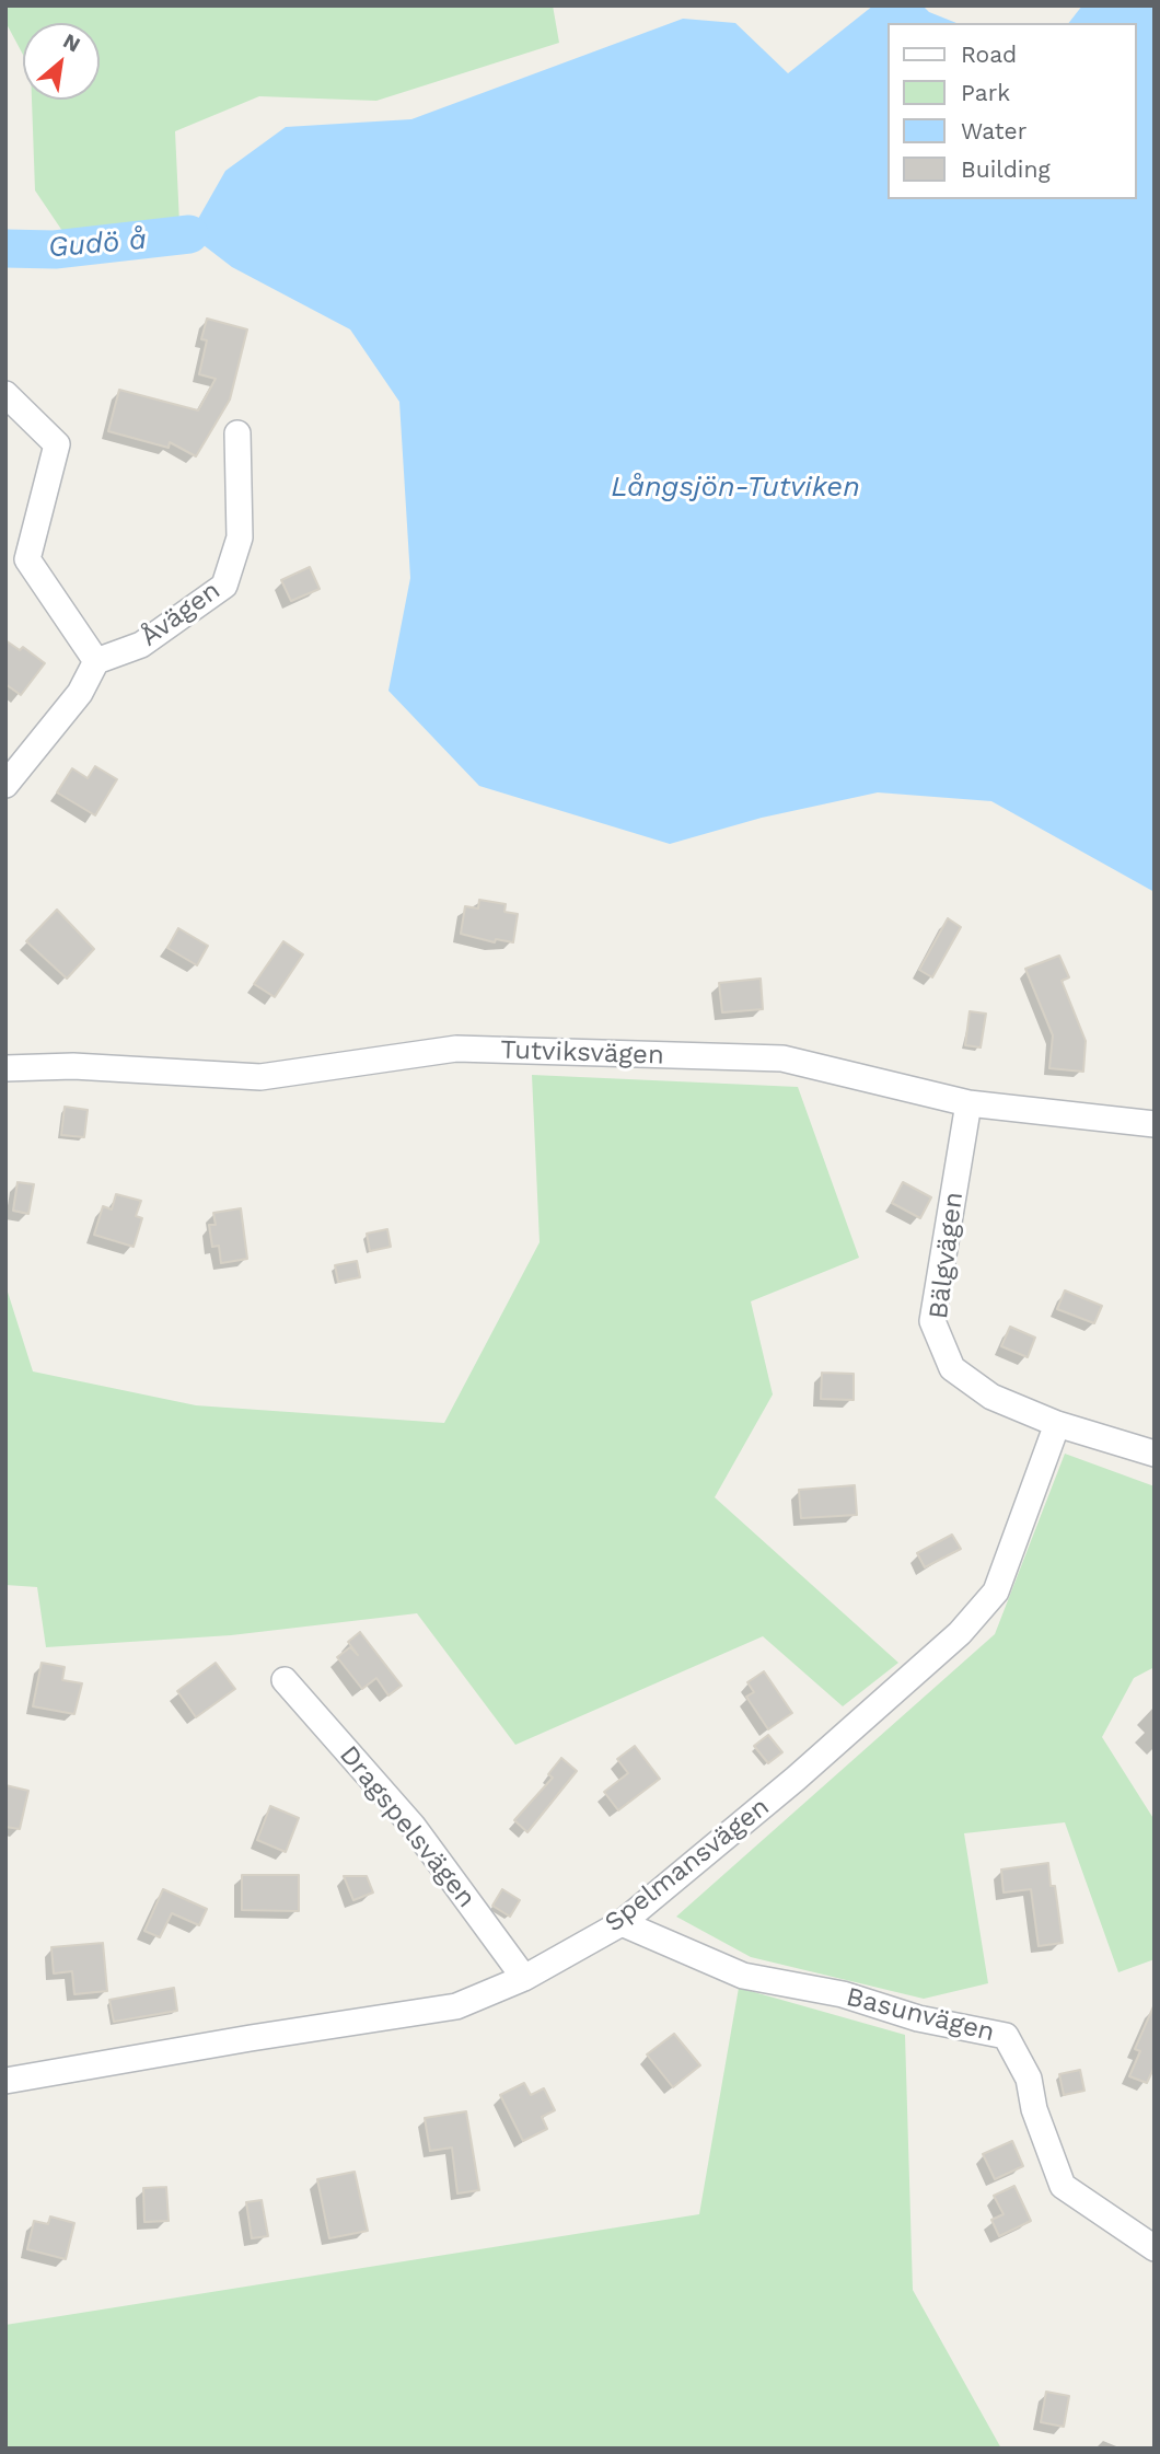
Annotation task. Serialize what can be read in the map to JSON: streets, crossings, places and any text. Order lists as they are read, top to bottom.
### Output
{
  "streets": {
    "street": [
      "Åvägen",
      "Tutviksvägen",
      "Bälgvägen",
      "Dragspelsvägen",
      "Spelmansvägen",
      "Basunvägen"
    ]
  },
  "crossings": [
    ["Tutviksvägen", "Bälgvägen"],
    ["Bälgvägen", "Spelmansvägen"],
    ["Dragspelsvägen", "Spelmansvägen"],
    ["Spelmansvägen", "Basunvägen"]
  ],
  "water": ["Gudö å", "Långsjön-Tutviken"],
  "legend": [
    "Road",
    "Park",
    "Water",
    "Building"
  ],
  "north": "top right"
}
